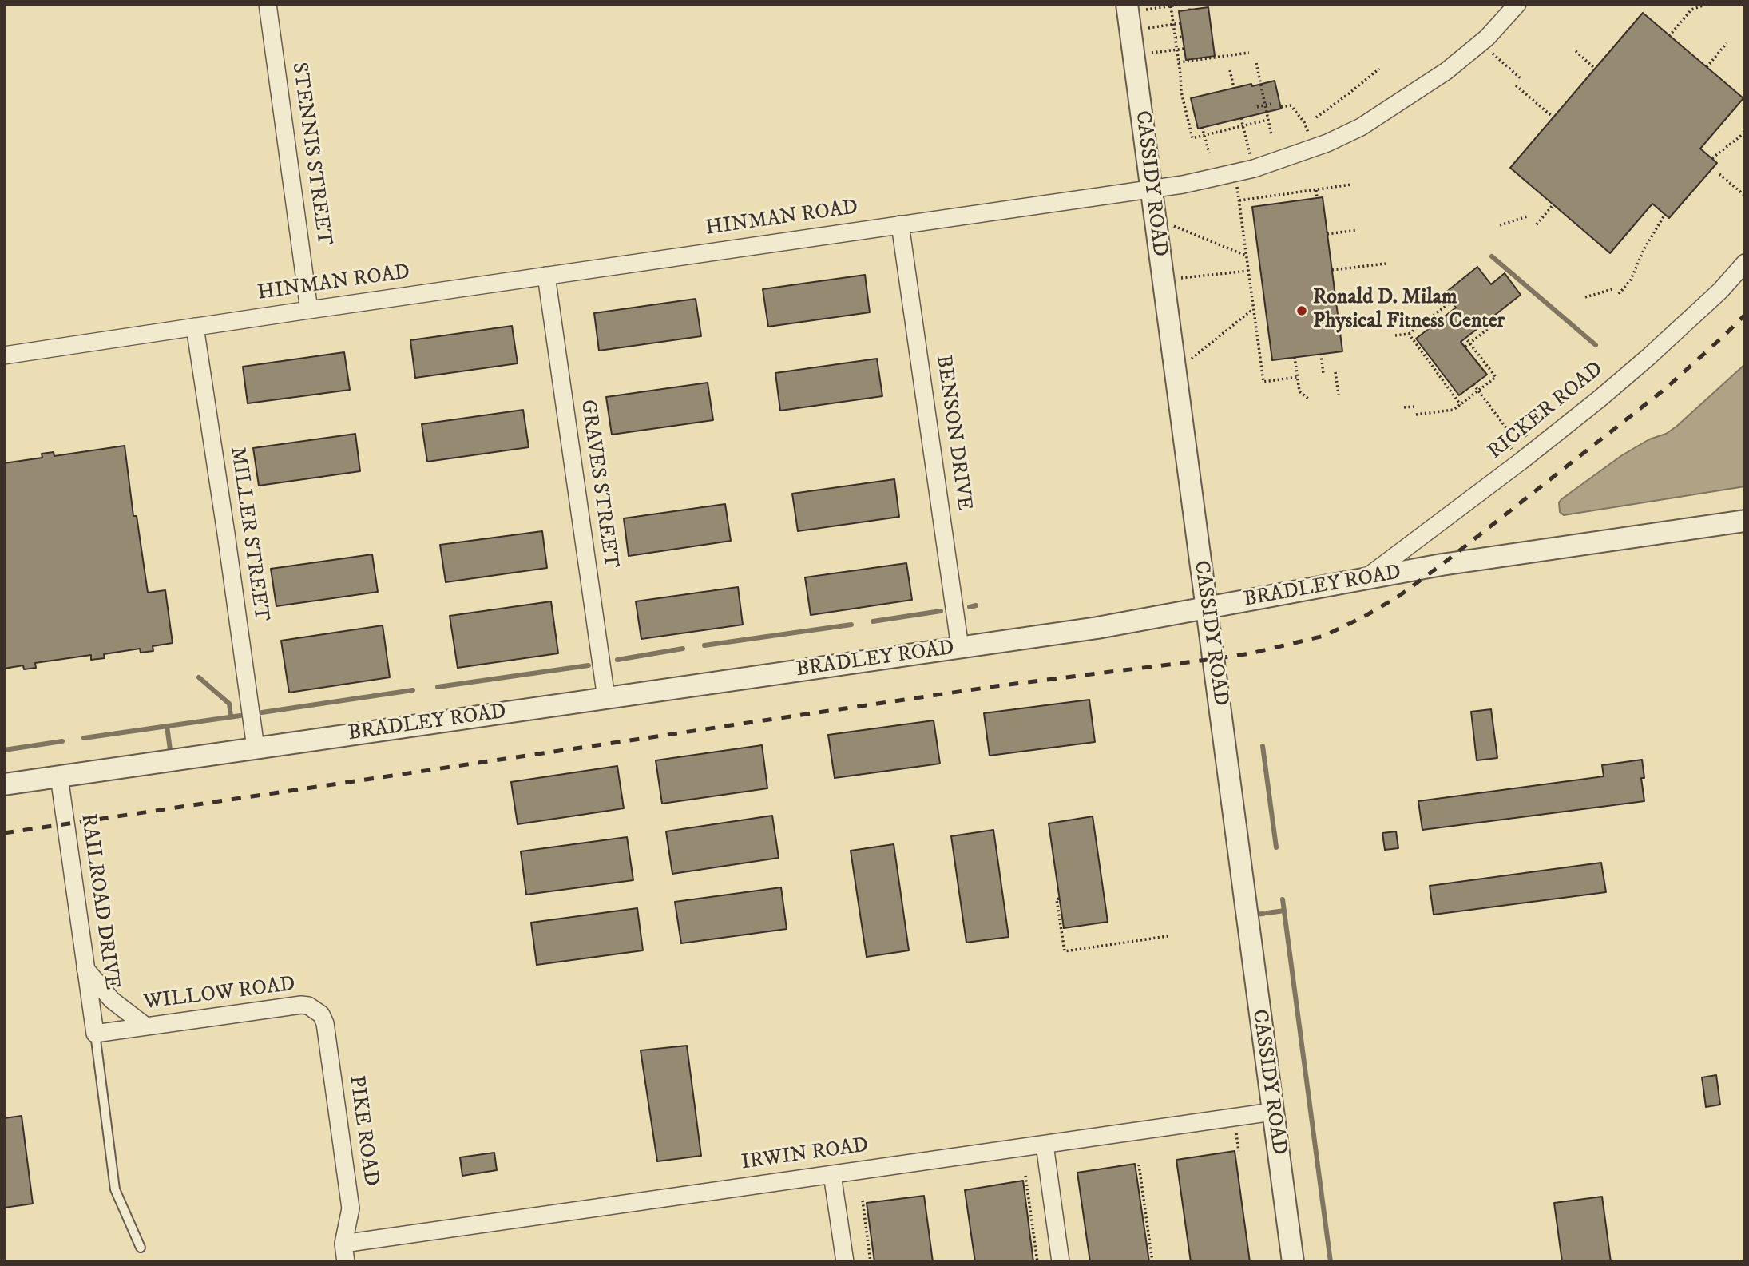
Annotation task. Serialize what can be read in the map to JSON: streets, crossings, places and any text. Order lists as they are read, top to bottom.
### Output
{
  "streets": {
    "street": [
      "STENNIS STREET",
      "CASSIDY ROAD",
      "HINMAN ROAD",
      "RICKER ROAD",
      "BENSON DRIVE",
      "GRAVES STREET",
      "MILLER STREET",
      "BRADLEY ROAD",
      "RAILROAD DRIVE",
      "WILLOW ROAD",
      "PIKE ROAD",
      "IRWIN ROAD"
    ]
  },
  "crossings": [
    ["STENNIS STREET", "HINMAN ROAD"],
    ["CASSIDY ROAD", "HINMAN ROAD"],
    ["CASSIDY ROAD", "BRADLEY ROAD"],
    ["CASSIDY ROAD", "IRWIN ROAD"],
    ["HINMAN ROAD", "BENSON DRIVE"],
    ["HINMAN ROAD", "GRAVES STREET"],
    ["HINMAN ROAD", "MILLER STREET"],
    ["RICKER ROAD", "BRADLEY ROAD"],
    ["BENSON DRIVE", "BRADLEY ROAD"],
    ["GRAVES STREET", "BRADLEY ROAD"],
    ["MILLER STREET", "BRADLEY ROAD"],
    ["BRADLEY ROAD", "RAILROAD DRIVE"],
    ["RAILROAD DRIVE", "WILLOW ROAD"],
    ["WILLOW ROAD", "PIKE ROAD"],
    ["PIKE ROAD", "IRWIN ROAD"]
  ],
  "places": ["Ronald D. Milam Physical Fitness Center"]
}
